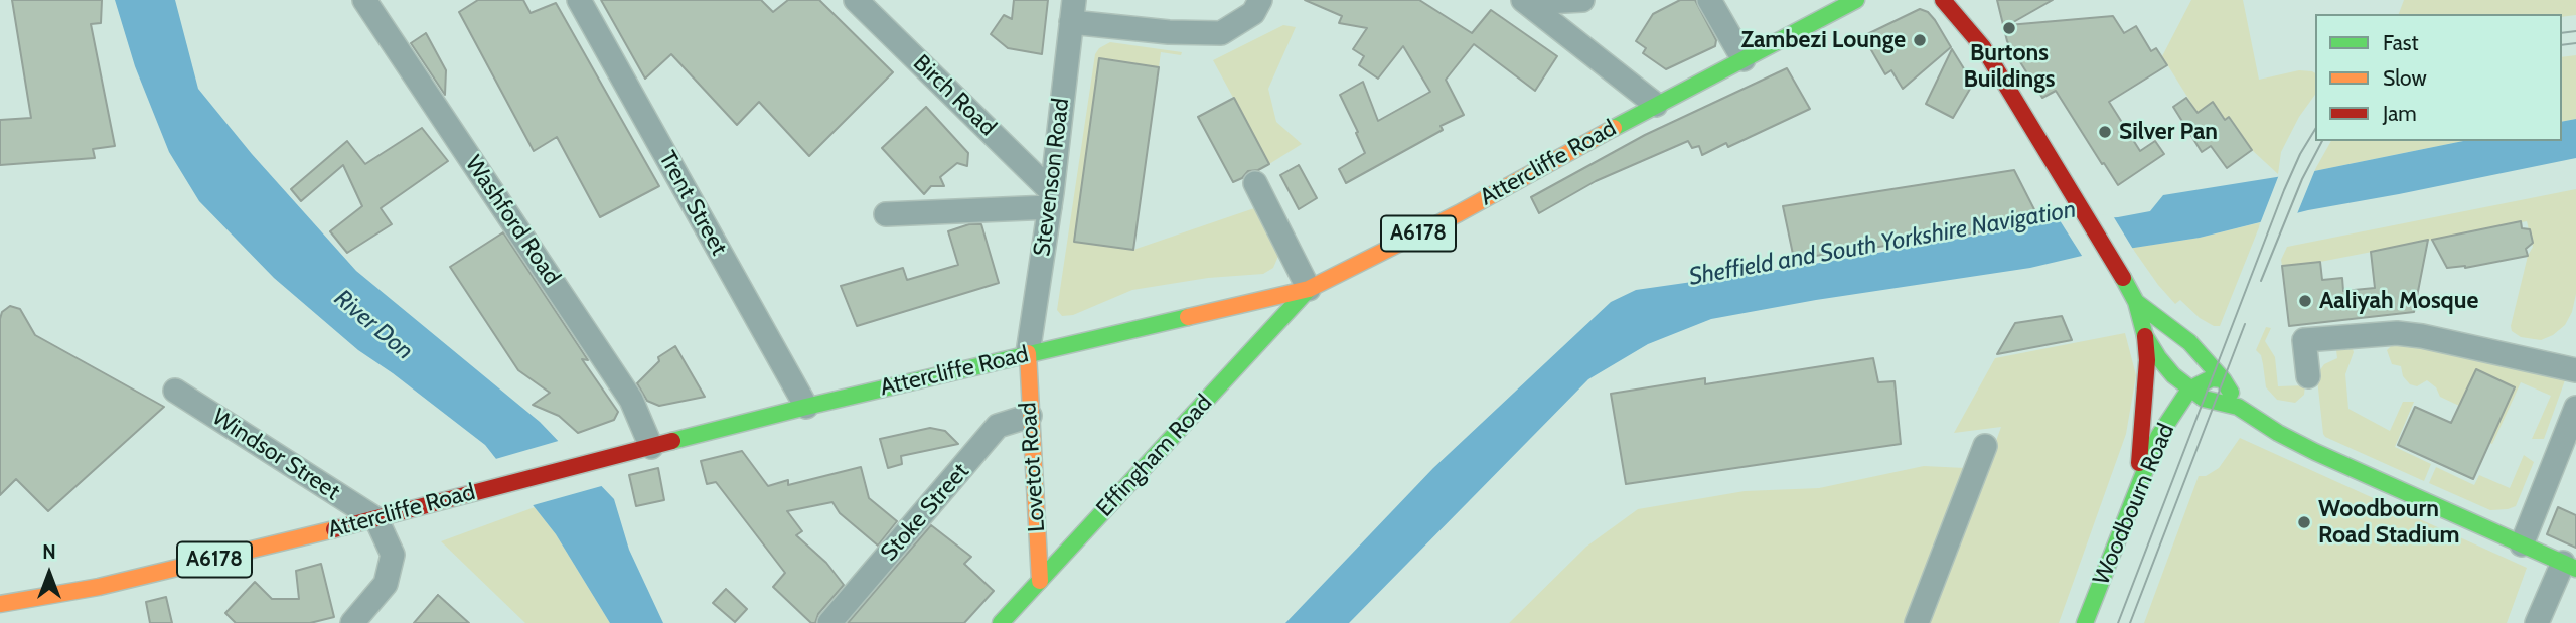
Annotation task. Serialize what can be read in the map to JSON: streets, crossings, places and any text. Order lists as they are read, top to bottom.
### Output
{
  "streets": {
    "main road": [
      "Attercliffe Road",
      "A6178",
      "Effingham Road",
      "Lovetot Road",
      "Woodbourn Road"
    ],
    "street": [
      "Birch Road",
      "Stevenson Road",
      "Trent Street",
      "Washford Road",
      "Windsor Street",
      "Stoke Street"
    ]
  },
  "crossings": [
    ["Birch Road", "Stevenson Road"],
    ["Attercliffe Road", "Stevenson Road"],
    ["Attercliffe Road", "Trent Street"],
    ["Attercliffe Road", "Washford Road"],
    ["Attercliffe Road", "Windsor Street"],
    ["Attercliffe Road", "Effingham Road"],
    ["Attercliffe Road", "Lovetot Road"],
    ["Stevenson Road", "Lovetot Road"],
    ["Effingham Road", "Lovetot Road"],
    ["Lovetot Road", "Stoke Street"]
  ],
  "water": ["Sheffield and South Yorkshire Navigation", "River Don"],
  "places": [
    "Burtons Buildings",
    "Zambezi Lounge",
    "Silver Pan",
    "Aaliyah Mosque",
    "Woodbourn Road Stadium"
  ],
  "legend": ["Fast", "Slow", "Jam"],
  "north": "top"
}
